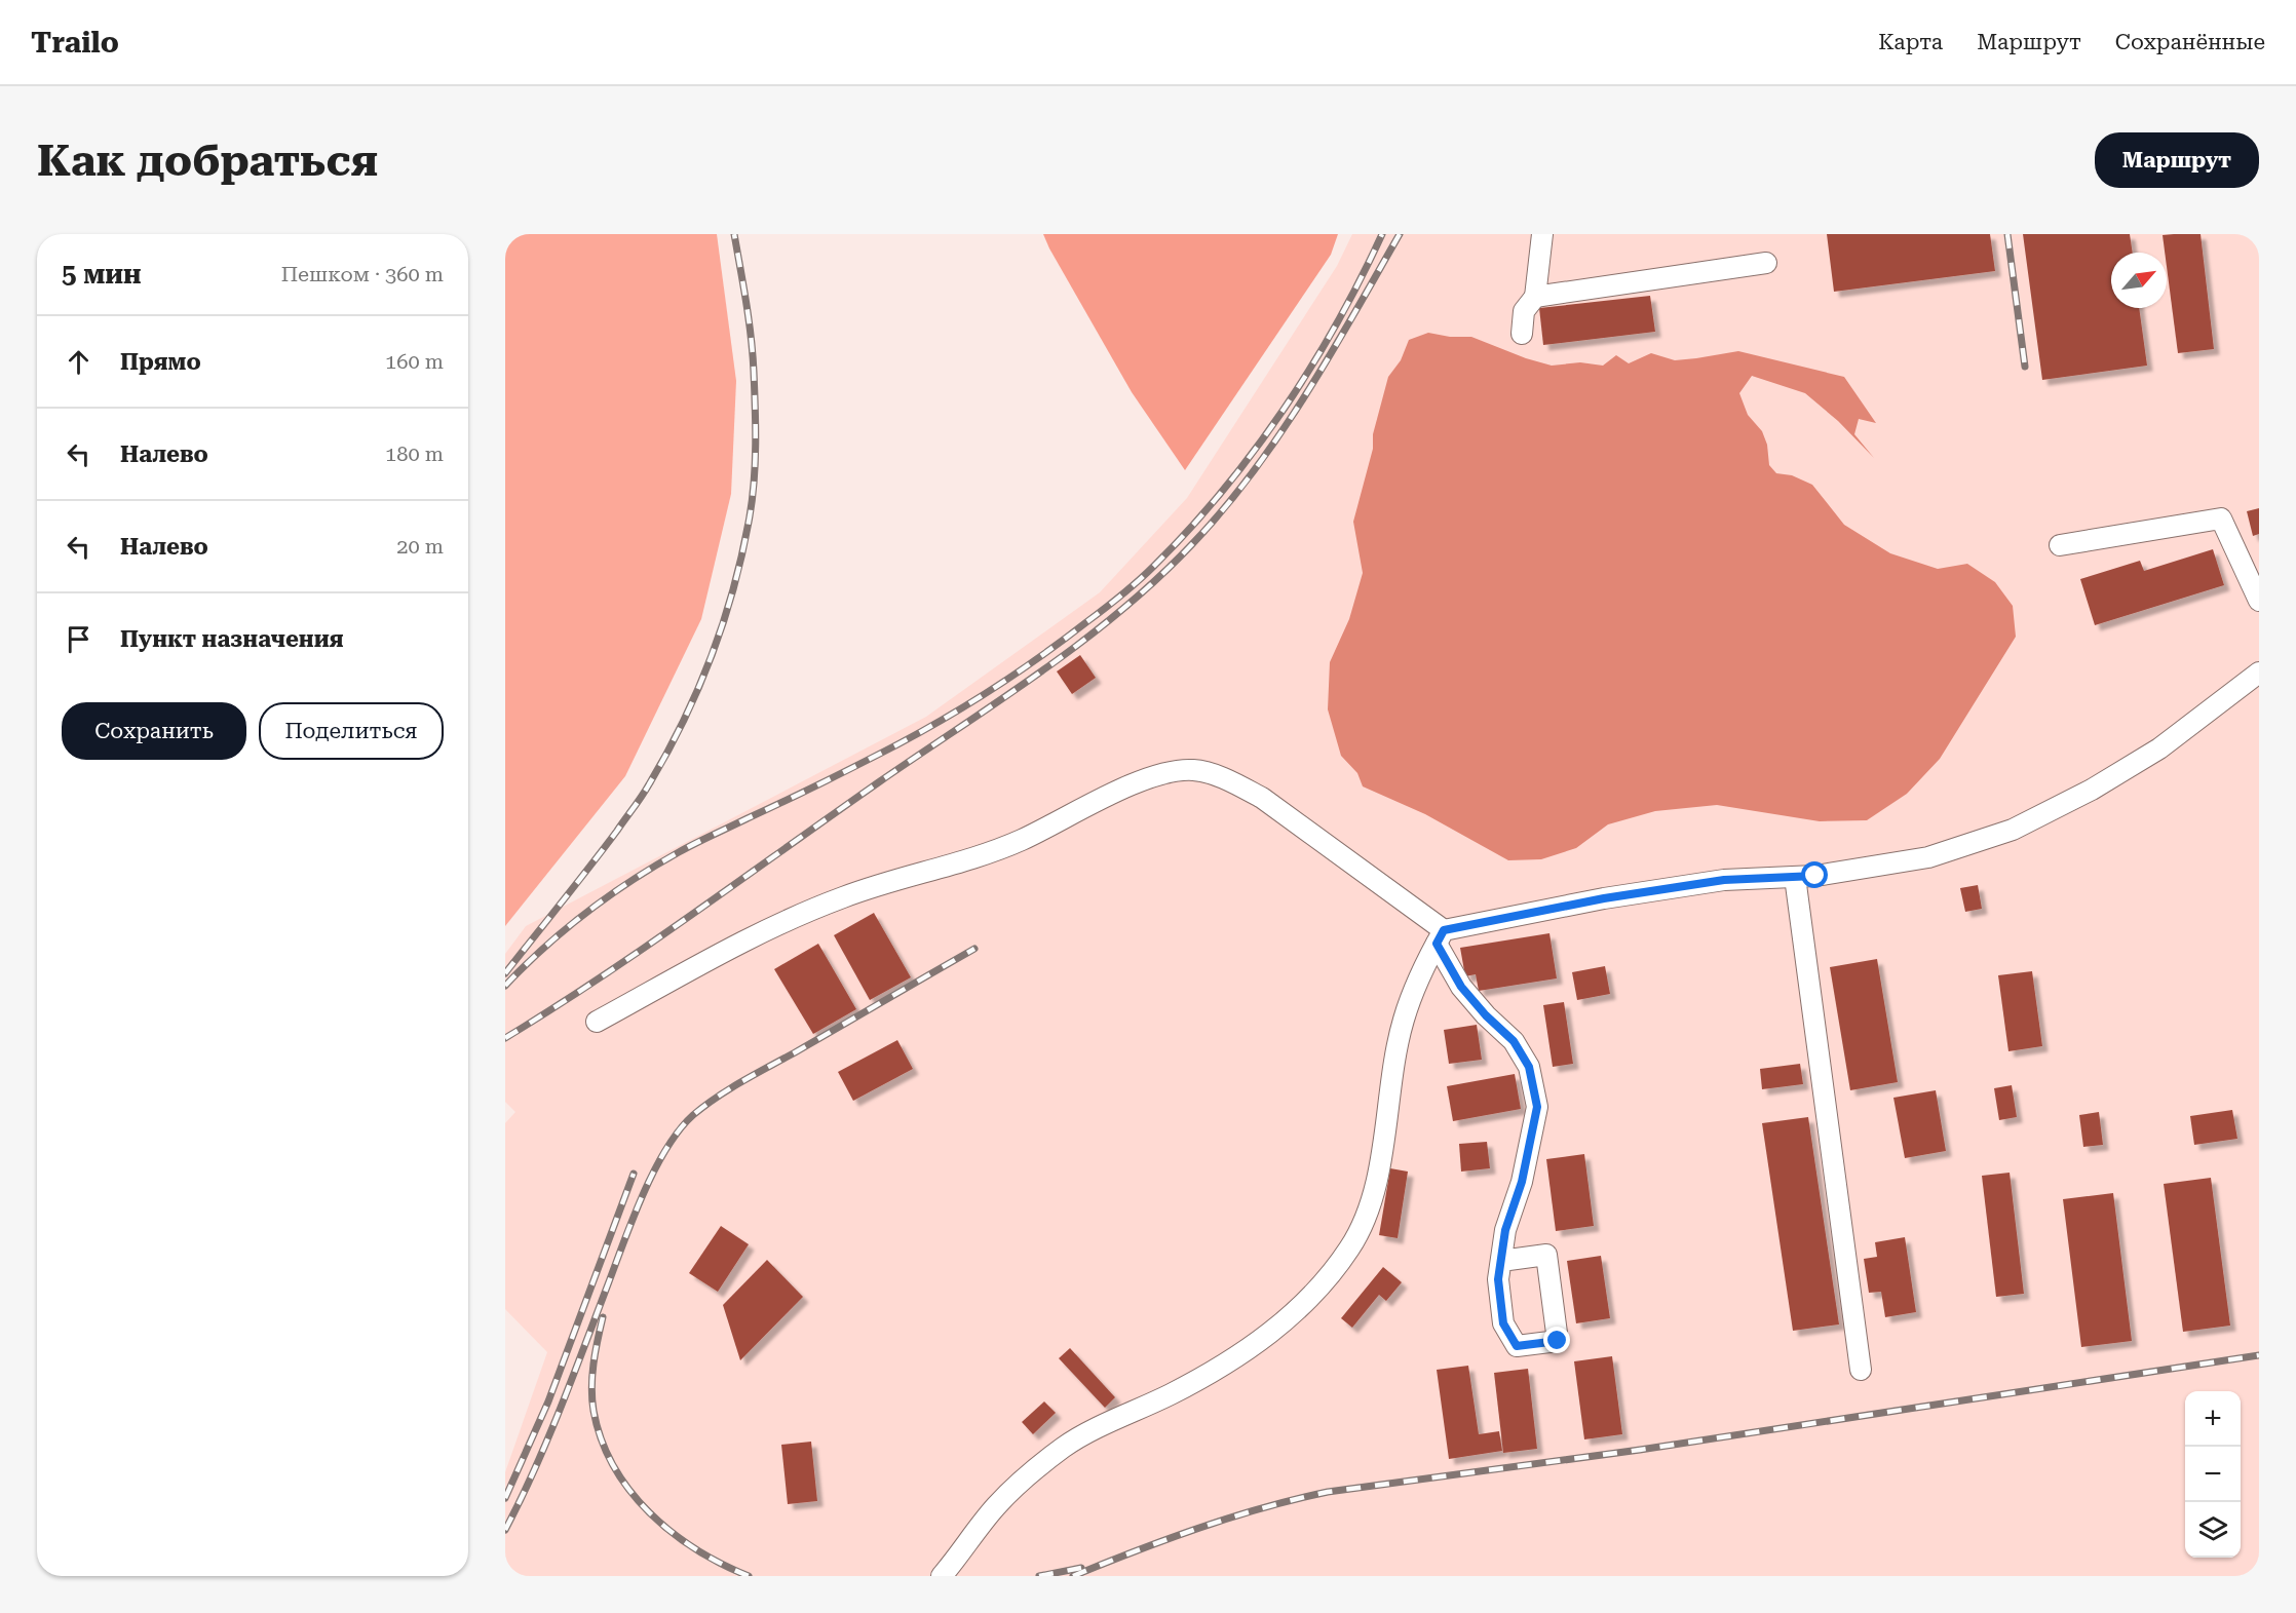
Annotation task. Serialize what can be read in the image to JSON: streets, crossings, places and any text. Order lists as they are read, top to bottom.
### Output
{
  "north": "top right",
  "page": {
    "header": "Trailo",
    "nav": ["Карта", "Маршрут", "Сохранённые"],
    "buttons": [
      "Маршрут",
      ["Сохранить", "Поделиться"]
    ],
    "title": "Как добраться",
    "heading": ["5 мин", "Пешком · 360 m"],
    "list": [
      ["Прямо", "160 m"],
      ["Налево", "180 m"],
      ["Налево", "20 m"],
      "Пункт назначения"
    ],
    "map_buttons": ["+", "−"]
  }
}
